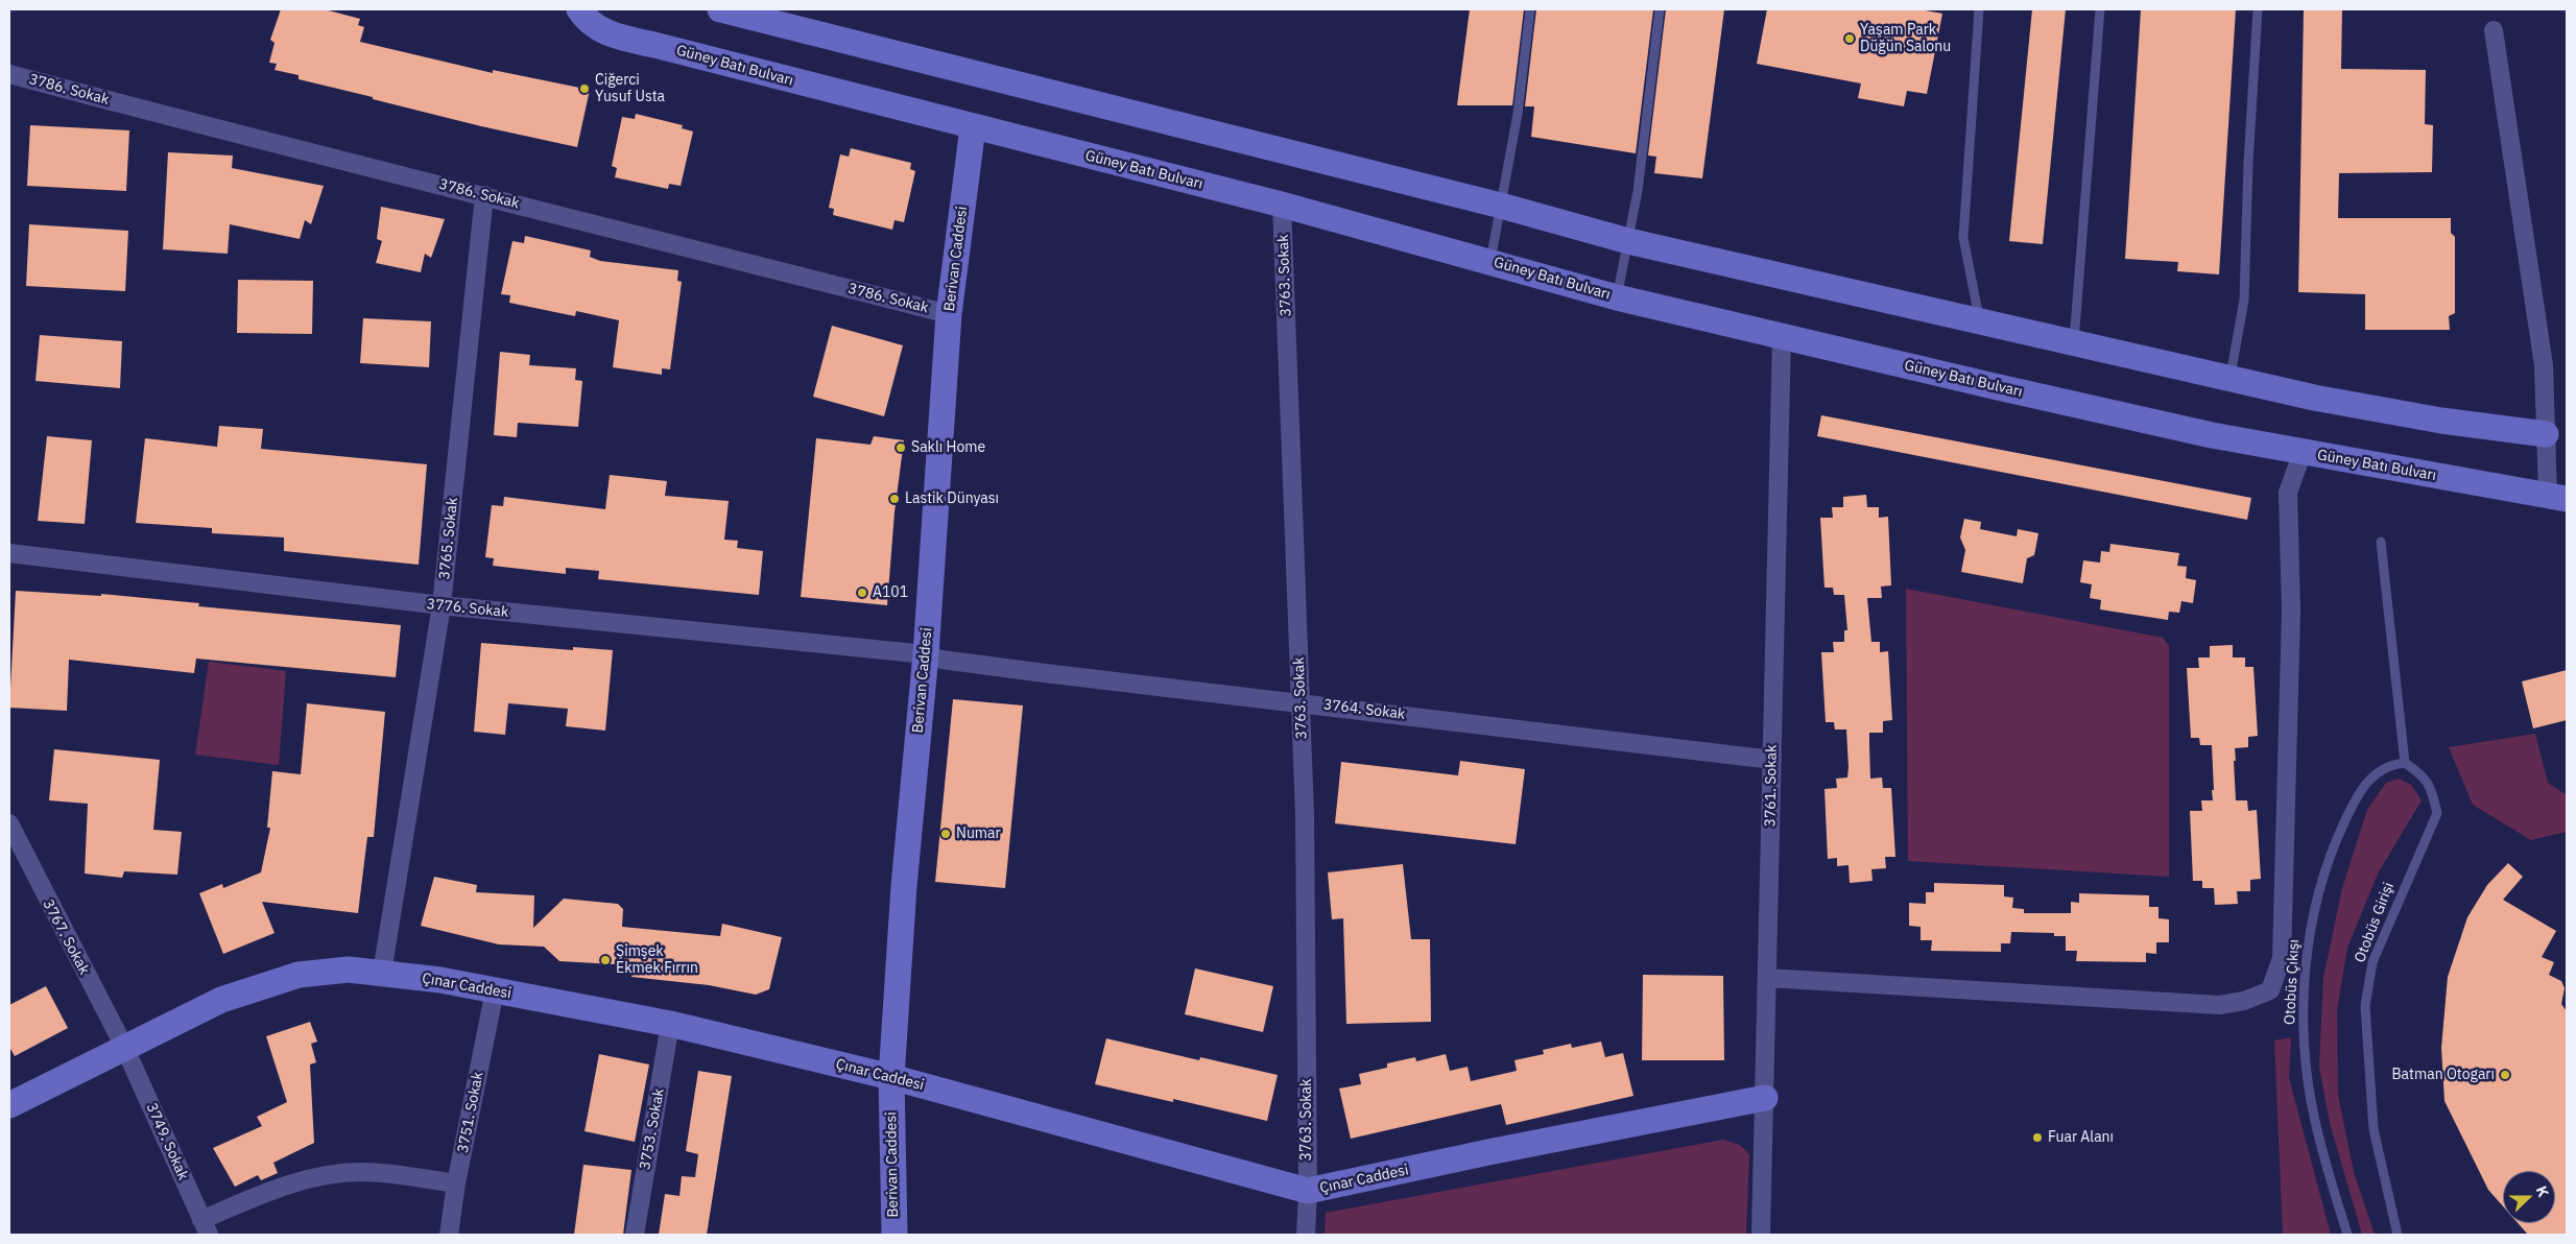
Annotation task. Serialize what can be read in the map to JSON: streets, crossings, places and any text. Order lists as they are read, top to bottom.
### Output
{
  "streets": {
    "street": [
      "Güney Batı Bulvarı",
      "3786. Sokak",
      "Berivan Caddesi",
      "3763. Sokak",
      "3765. Sokak",
      "3776. Sokak",
      "3764. Sokak",
      "3761. Sokak",
      "3767. Sokak",
      "Çınar Caddesi",
      "3751. Sokak",
      "3753. Sokak",
      "3749. Sokak"
    ],
    "lane": ["Otobüs Girişi", "Otobüs Çıkışı"]
  },
  "crossings": [
    ["Güney Batı Bulvarı", "Berivan Caddesi"],
    ["Güney Batı Bulvarı", "3763. Sokak"],
    ["Güney Batı Bulvarı", "3761. Sokak"],
    ["3786. Sokak", "Berivan Caddesi"],
    ["3786. Sokak", "3765. Sokak"],
    ["Berivan Caddesi", "3776. Sokak"],
    ["Berivan Caddesi", "3764. Sokak"],
    ["Berivan Caddesi", "Çınar Caddesi"],
    ["3763. Sokak", "3764. Sokak"],
    ["3763. Sokak", "Çınar Caddesi"],
    ["3765. Sokak", "3776. Sokak"],
    ["3765. Sokak", "Çınar Caddesi"],
    ["3776. Sokak", "3764. Sokak"],
    ["3764. Sokak", "3761. Sokak"],
    ["3761. Sokak", "Çınar Caddesi"],
    ["Otobüs Girişi", "Otobüs Çıkışı"],
    ["3767. Sokak", "Çınar Caddesi"],
    ["3767. Sokak", "3749. Sokak"],
    ["Çınar Caddesi", "3751. Sokak"],
    ["Çınar Caddesi", "3753. Sokak"],
    ["Çınar Caddesi", "3749. Sokak"]
  ],
  "places": [
    "Yaşam Park Düğün Salonu",
    "Ciğerci Yusuf Usta",
    "Saklı Home",
    "Lastik Dünyası",
    "A101",
    "Numar",
    "Şimşek Ekmek Fırrın",
    "Batman Otogarı",
    "Fuar Alanı"
  ],
  "north": "right"
}
